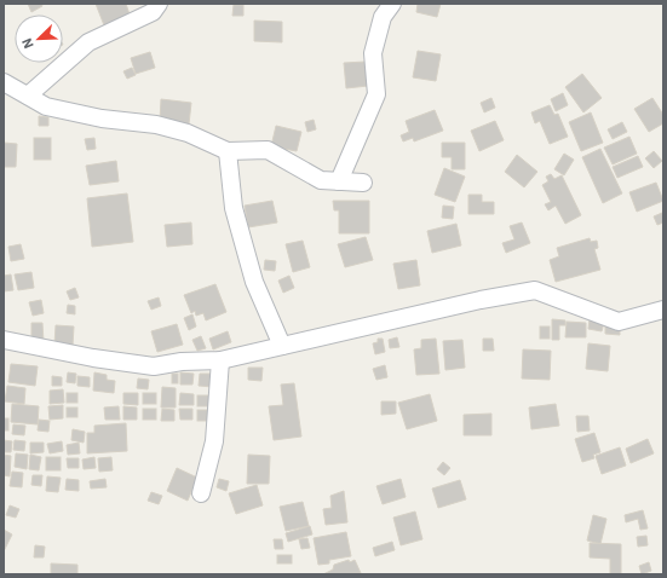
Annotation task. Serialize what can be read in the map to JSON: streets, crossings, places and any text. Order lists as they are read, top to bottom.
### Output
{
  "north": "bottom left"
}
